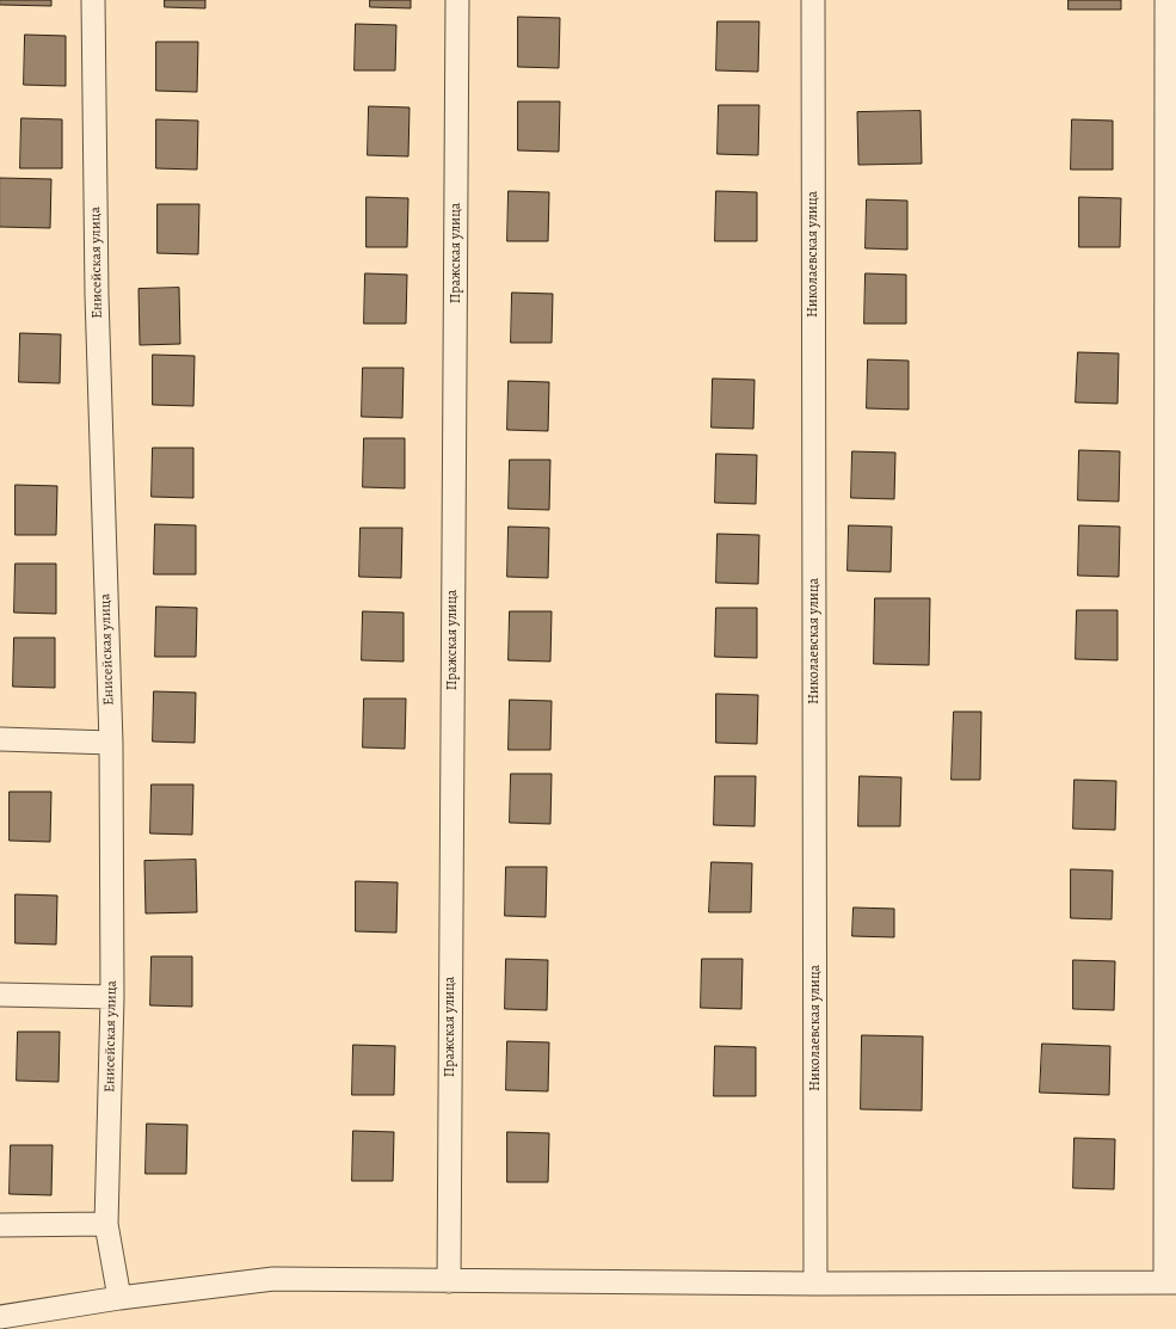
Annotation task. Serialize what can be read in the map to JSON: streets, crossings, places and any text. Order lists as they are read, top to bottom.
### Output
{
  "streets": {
    "street": ["Пражская улица", "Николаевская улица", "Енисейская улица"]
  }
}
